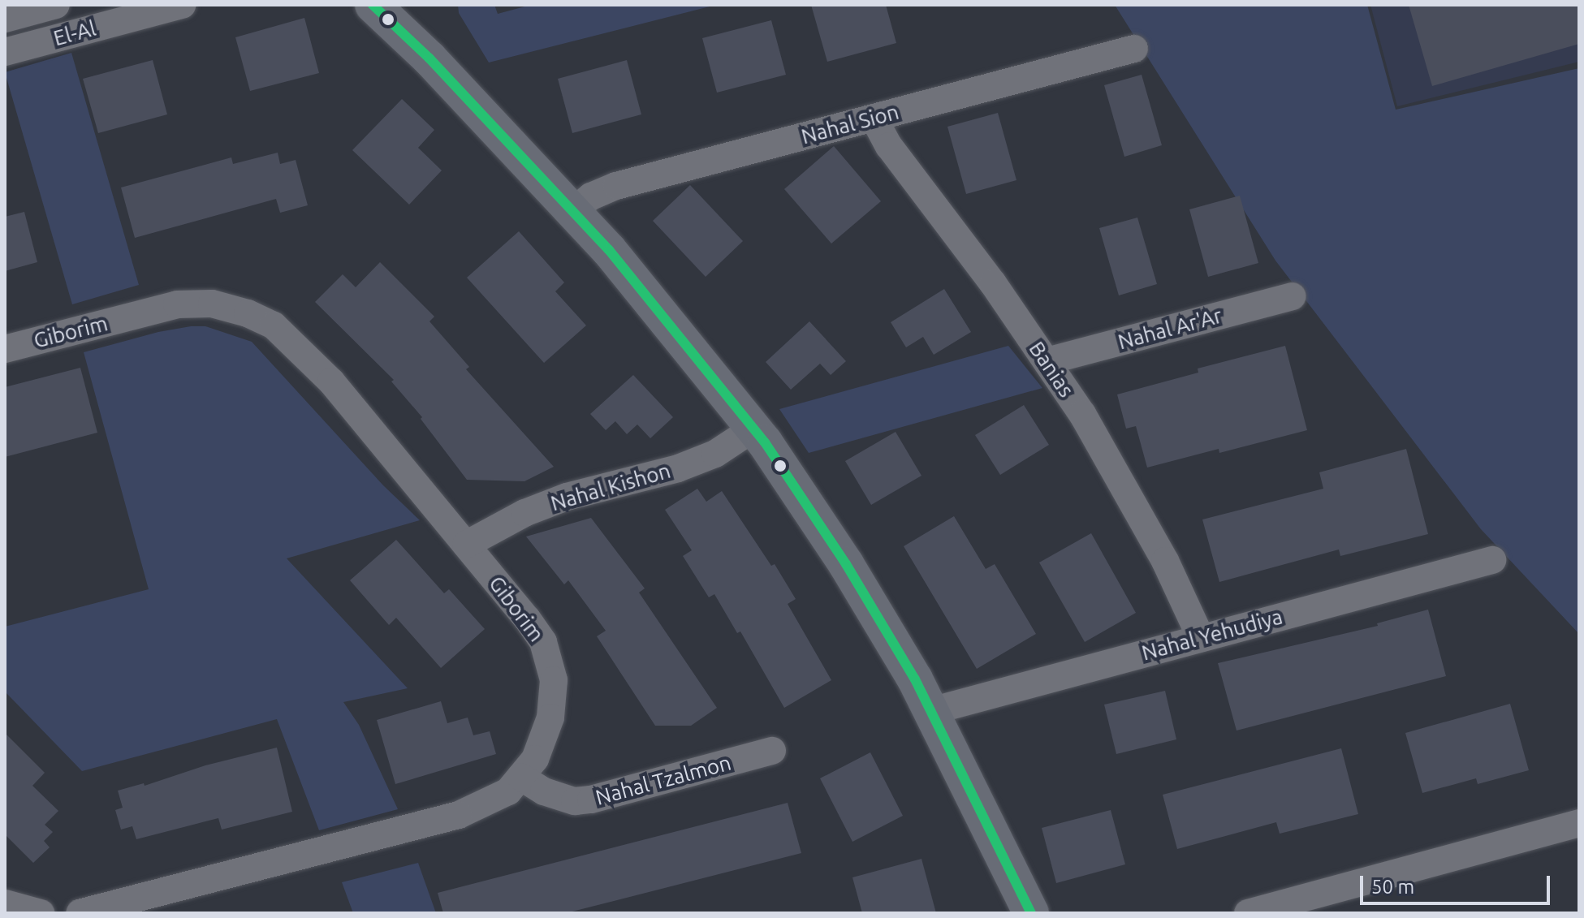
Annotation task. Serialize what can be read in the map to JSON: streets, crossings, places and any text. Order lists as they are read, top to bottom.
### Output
{
  "streets": {
    "street": [
      "El-Al",
      "Nahal Sion",
      "Nahal Ar'Ar",
      "Giborim",
      "Banias",
      "Nahal Kishon",
      "Nahal Yehudiya",
      "Nahal Tzalmon"
    ]
  },
  "crossings": [
    ["Nahal Sion", "Banias"],
    ["Nahal Ar'Ar", "Banias"],
    ["Giborim", "Nahal Kishon"],
    ["Giborim", "Nahal Tzalmon"],
    ["Banias", "Nahal Yehudiya"]
  ],
  "scale_bar": "50 m"
}
